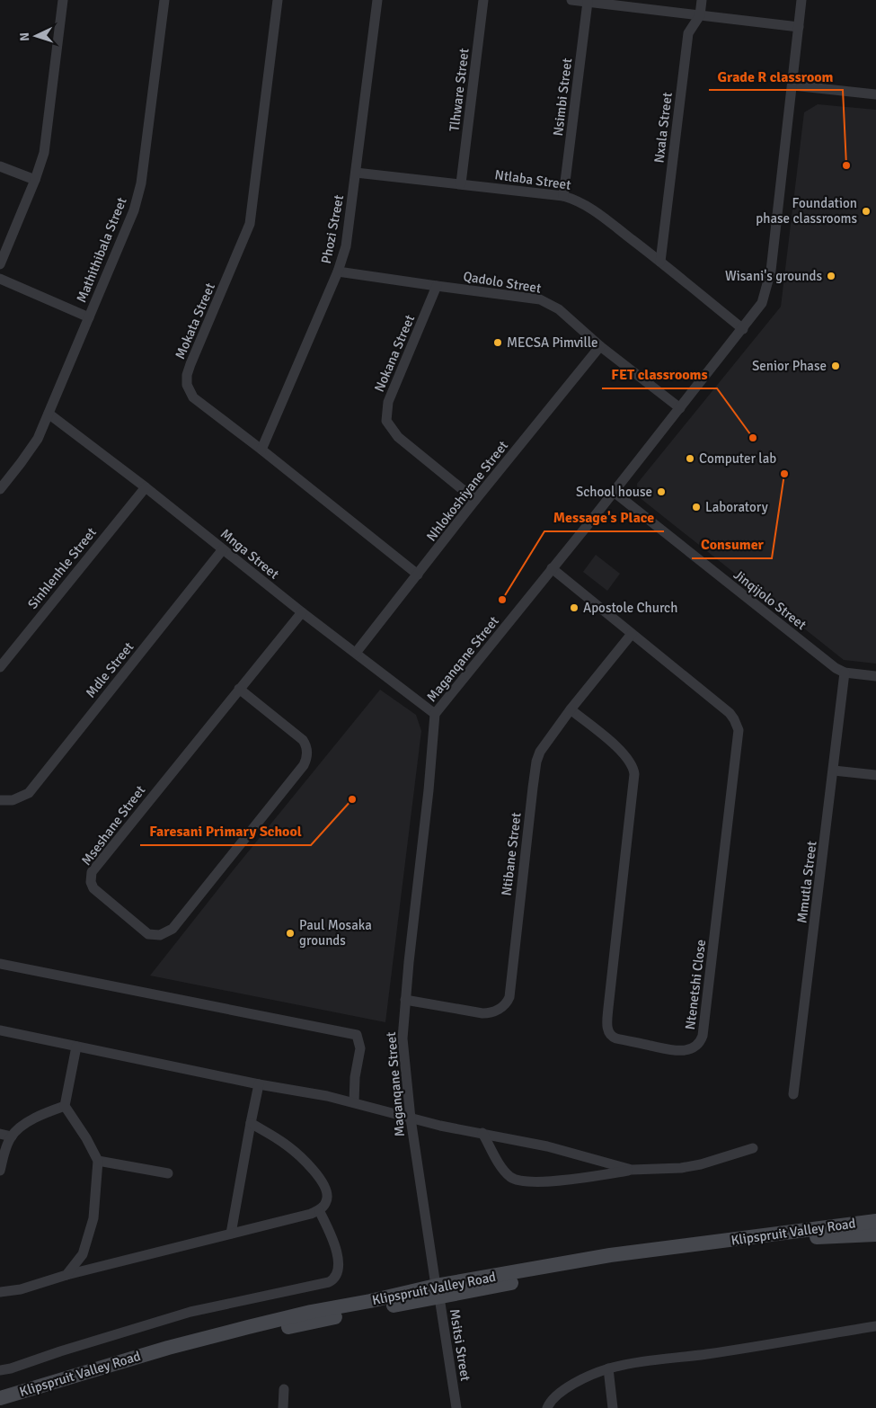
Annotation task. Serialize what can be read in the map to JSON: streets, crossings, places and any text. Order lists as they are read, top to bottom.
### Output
{
  "streets": {
    "street": [
      "Tlhware Street",
      "Nsimbi Street",
      "Nxala Street",
      "Ntlaba Street",
      "Phozi Street",
      "Mathithibala Street",
      "Qadolo Street",
      "Mokata Street",
      "Nokana Street",
      "Nhlokoshiyane Street",
      "Mnga Street",
      "Sinhlenhle Street",
      "Jinqijolo Street",
      "Maganqane Street",
      "Mdle Street",
      "Mseshane Street",
      "Ntibane Street",
      "Mmutla Street",
      "Ntenetshi Close",
      "Klipspruit Valley Road",
      "Msitsi Street"
    ]
  },
  "crossings": [
    ["Tlhware Street", "Ntlaba Street"],
    ["Nsimbi Street", "Ntlaba Street"],
    ["Nxala Street", "Ntlaba Street"],
    ["Ntlaba Street", "Phozi Street"],
    ["Ntlaba Street", "Maganqane Street"],
    ["Phozi Street", "Qadolo Street"],
    ["Phozi Street", "Mokata Street"],
    ["Mathithibala Street", "Mnga Street"],
    ["Qadolo Street", "Nokana Street"],
    ["Qadolo Street", "Nhlokoshiyane Street"],
    ["Qadolo Street", "Maganqane Street"],
    ["Mokata Street", "Nhlokoshiyane Street"],
    ["Nokana Street", "Nhlokoshiyane Street"],
    ["Nhlokoshiyane Street", "Mnga Street"],
    ["Mnga Street", "Sinhlenhle Street"],
    ["Mnga Street", "Maganqane Street"],
    ["Mnga Street", "Mdle Street"],
    ["Mnga Street", "Mseshane Street"],
    ["Jinqijolo Street", "Maganqane Street"],
    ["Jinqijolo Street", "Mmutla Street"],
    ["Maganqane Street", "Ntibane Street"],
    ["Maganqane Street", "Ntenetshi Close"],
    ["Maganqane Street", "Klipspruit Valley Road"],
    ["Maganqane Street", "Msitsi Street"],
    ["Ntibane Street", "Ntenetshi Close"],
    ["Klipspruit Valley Road", "Msitsi Street"]
  ],
  "places": [
    "Grade R classroom",
    "Foundation phase classrooms",
    "Wisani's grounds",
    "MECSA Pimville",
    "Senior Phase",
    "FET classrooms",
    "Computer lab",
    "Consumer",
    "School house",
    "Laboratory",
    "Message's Place",
    "Apostole Church",
    "Faresani Primary School",
    "Paul Mosaka grounds"
  ],
  "north": "left"
}
